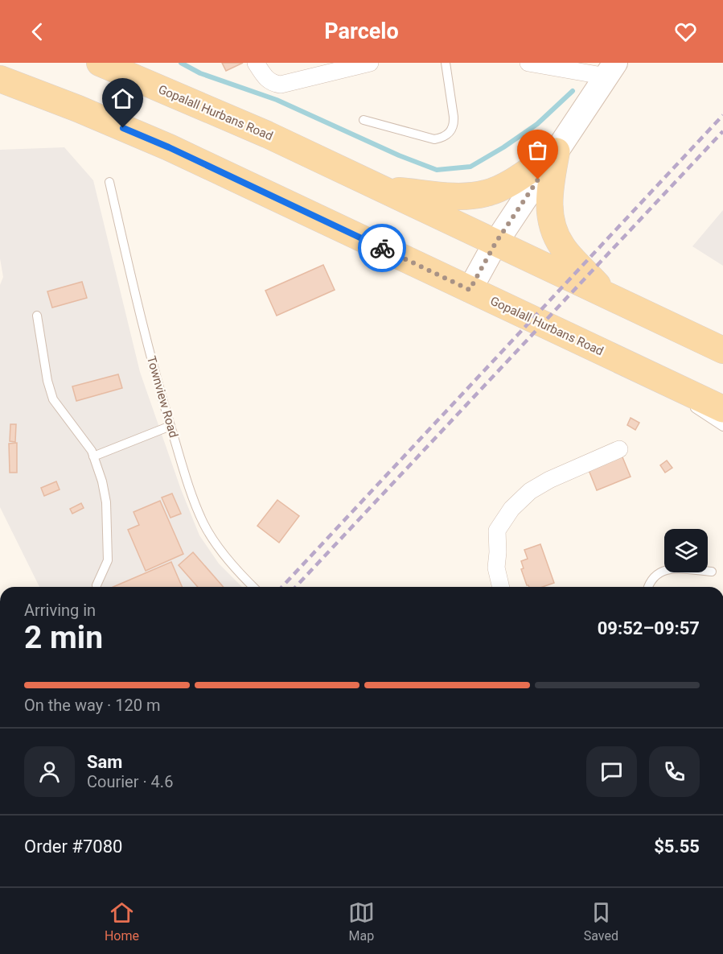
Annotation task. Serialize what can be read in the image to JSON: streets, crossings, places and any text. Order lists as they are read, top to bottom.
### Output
{
  "streets": {
    "main road": ["Gopalall Hurbans Road"],
    "lane": ["Townview Road"]
  },
  "page": {
    "header": "Parcelo",
    "heading": ["2 min", "Arriving in", "09:52–09:57"],
    "panel": [
      "Sam",
      "Courier · 4.6",
      "Order #7080",
      "$5.55"
    ],
    "bar": "On the way · 120 m",
    "tabs": ["Home", "Map", "Saved"]
  }
}
